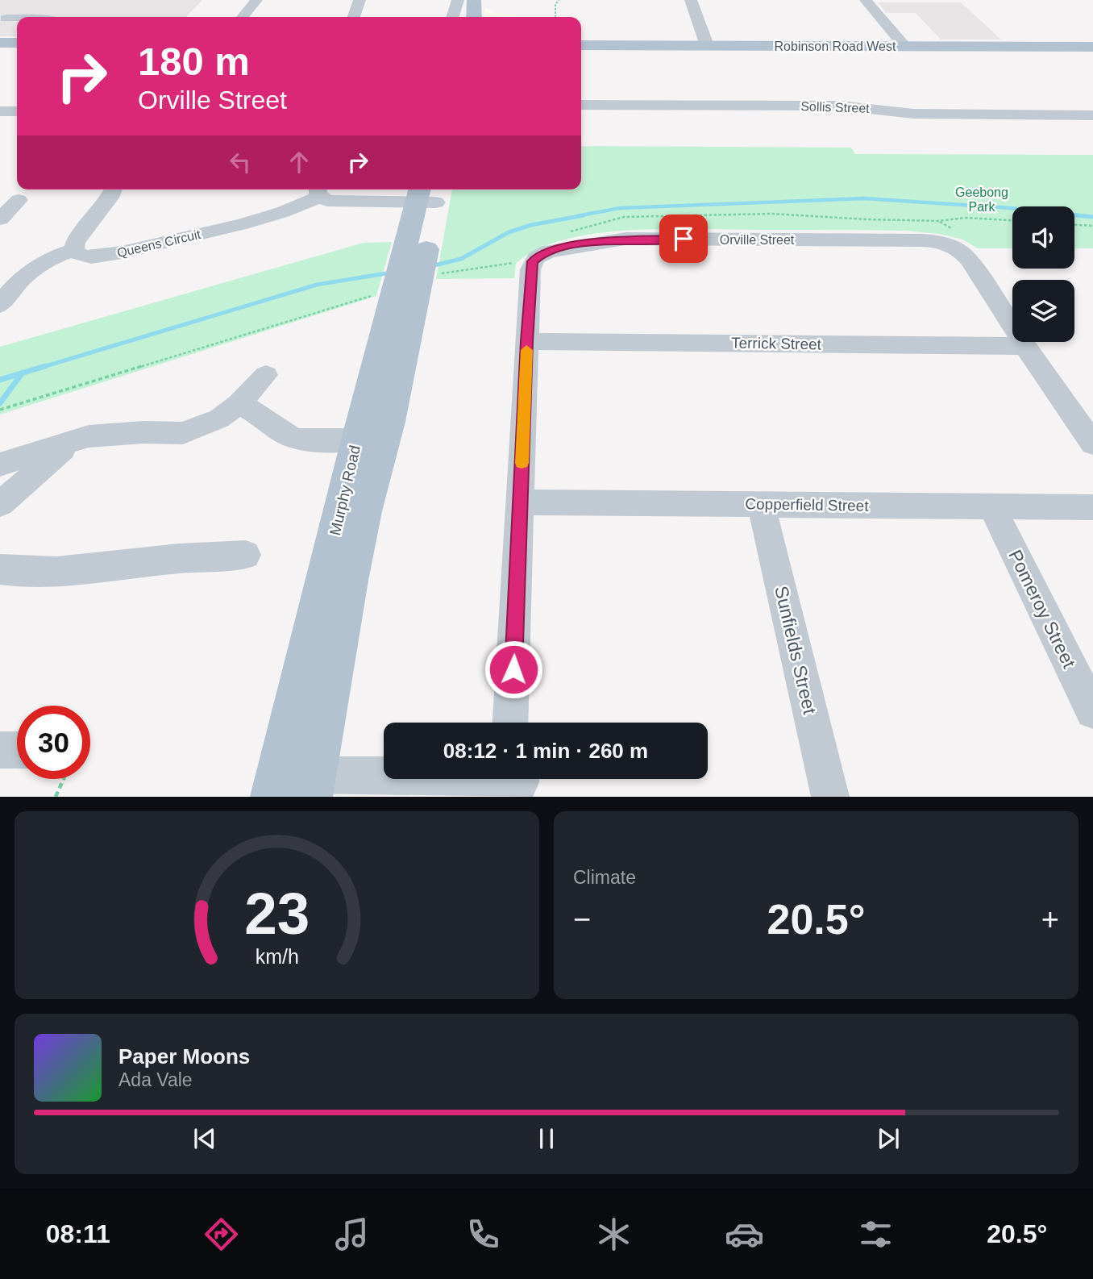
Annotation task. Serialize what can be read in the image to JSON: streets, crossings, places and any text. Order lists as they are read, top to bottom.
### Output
{
  "streets": {
    "main road": ["Robinson Road West", "Murphy Road"],
    "street": [
      "Sollis Street",
      "Orville Street",
      "Queens Circuit",
      "Terrick Street",
      "Copperfield Street",
      "Pomeroy Street",
      "Sunfields Street"
    ]
  },
  "crossings": [
    ["Orville Street", "Terrick Street"],
    ["Queens Circuit", "Murphy Road"],
    ["Copperfield Street", "Pomeroy Street"],
    ["Copperfield Street", "Sunfields Street"]
  ],
  "parks": ["Geebong Park"],
  "page": {
    "turn": ["180 m", "Orville Street"],
    "limit": "30",
    "trip": "08:12 · 1 min · 260 m",
    "tile": "Climate",
    "heat": ["−", "20.5°", "+"],
    "song": ["Paper Moons", "Ada Vale"],
    "tabs": ["08:11", "20.5°"],
    "gauge": ["23", "km/h"]
  }
}
